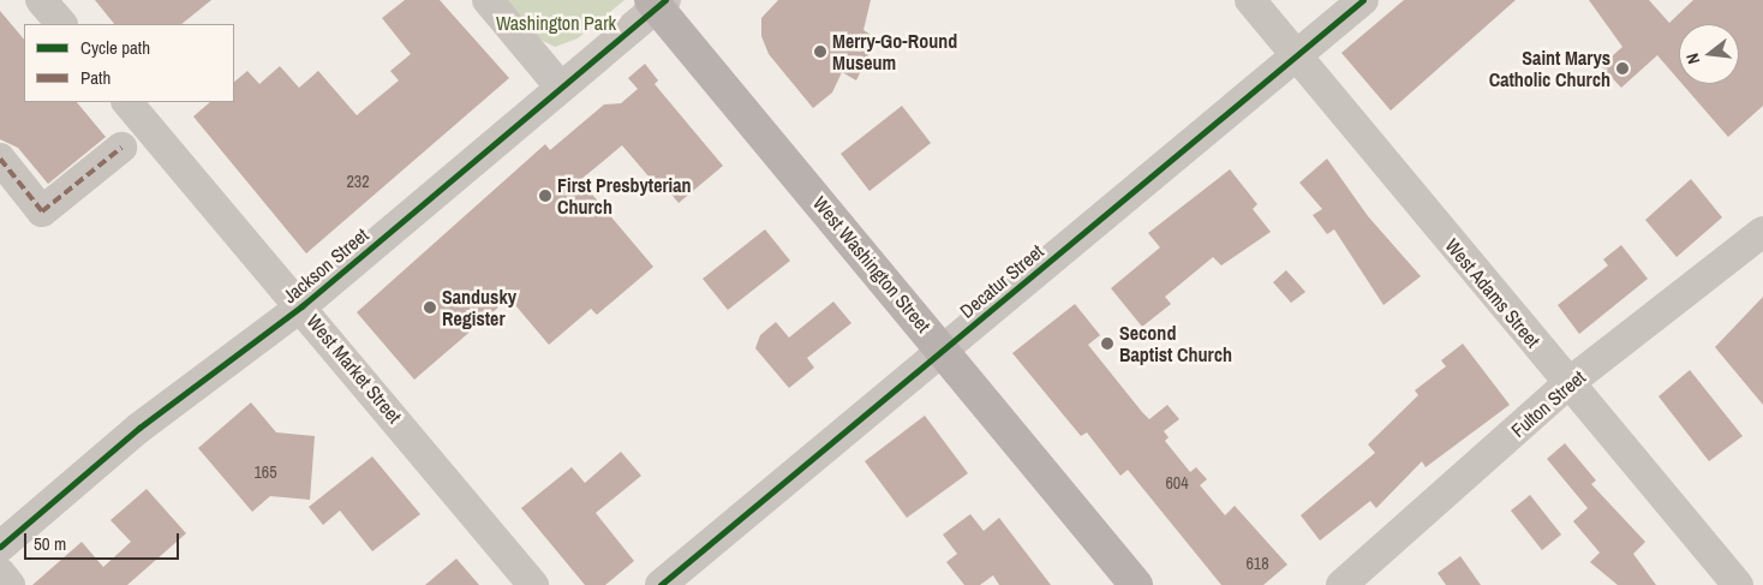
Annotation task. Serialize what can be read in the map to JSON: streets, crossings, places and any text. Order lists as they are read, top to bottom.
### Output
{
  "streets": {
    "main road": ["West Washington Street"],
    "street": [
      "Jackson Street",
      "Decatur Street",
      "West Adams Street",
      "West Market Street",
      "Fulton Street"
    ]
  },
  "crossings": [
    ["West Washington Street", "Jackson Street"],
    ["West Washington Street", "Decatur Street"],
    ["Jackson Street", "West Market Street"],
    ["Decatur Street", "West Adams Street"],
    ["West Adams Street", "Fulton Street"]
  ],
  "parks": ["Washington Park"],
  "places": [
    "Merry-Go-Round Museum",
    "Saint Marys Catholic Church",
    "First Presbyterian Church",
    "Sandusky Register",
    "Second Baptist Church"
  ],
  "house_numbers": [
    "232",
    "165",
    "604",
    "618"
  ],
  "legend": ["Cycle path", "Path"],
  "scale_bar": "50 m",
  "north": "left"
}
